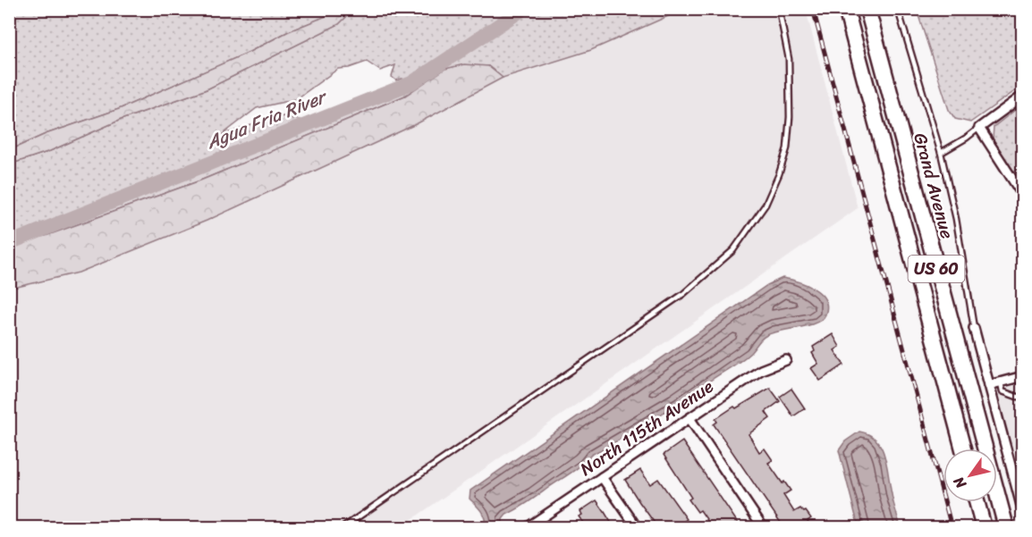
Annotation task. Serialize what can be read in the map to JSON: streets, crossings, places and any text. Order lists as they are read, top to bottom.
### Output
{
  "streets": {
    "highway": ["Grand Avenue", "US 60"],
    "street": ["North 115th Avenue"]
  },
  "water": ["Agua Fria River"],
  "north": "bottom left"
}
